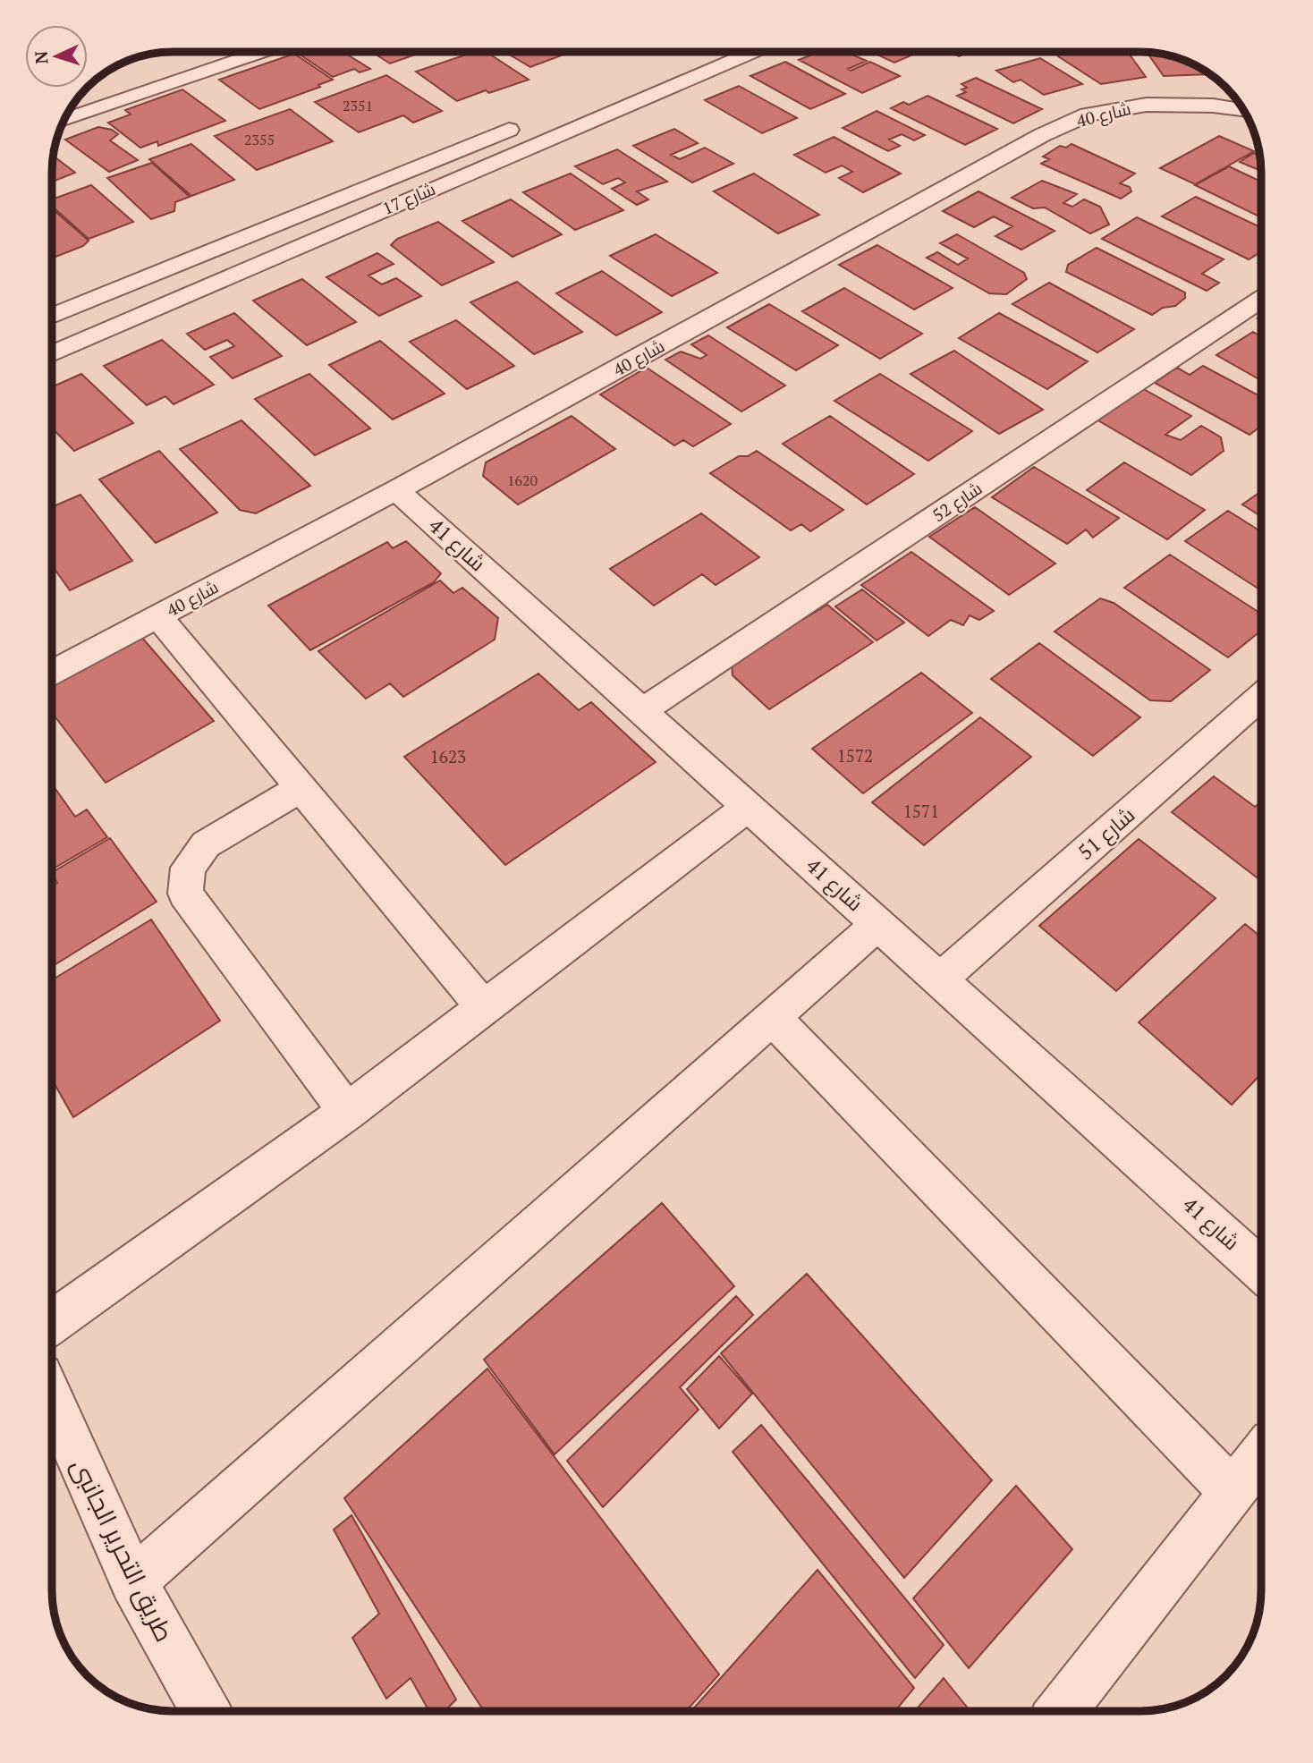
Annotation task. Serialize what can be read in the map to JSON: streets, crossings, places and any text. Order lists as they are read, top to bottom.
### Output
{
  "streets": {
    "street": [
      "شارع 40",
      "شارع 17",
      "شارع 52",
      "شارع 41",
      "شارع 51",
      "طريق التحرير الجانبى"
    ]
  },
  "crossings": [
    ["شارع 40", "شارع 41"],
    ["شارع 52", "شارع 41"],
    ["شارع 41", "شارع 51"]
  ],
  "house_numbers": [
    "2351",
    "2355",
    "1620",
    "1572",
    "1623",
    "1571"
  ],
  "north": "left"
}
